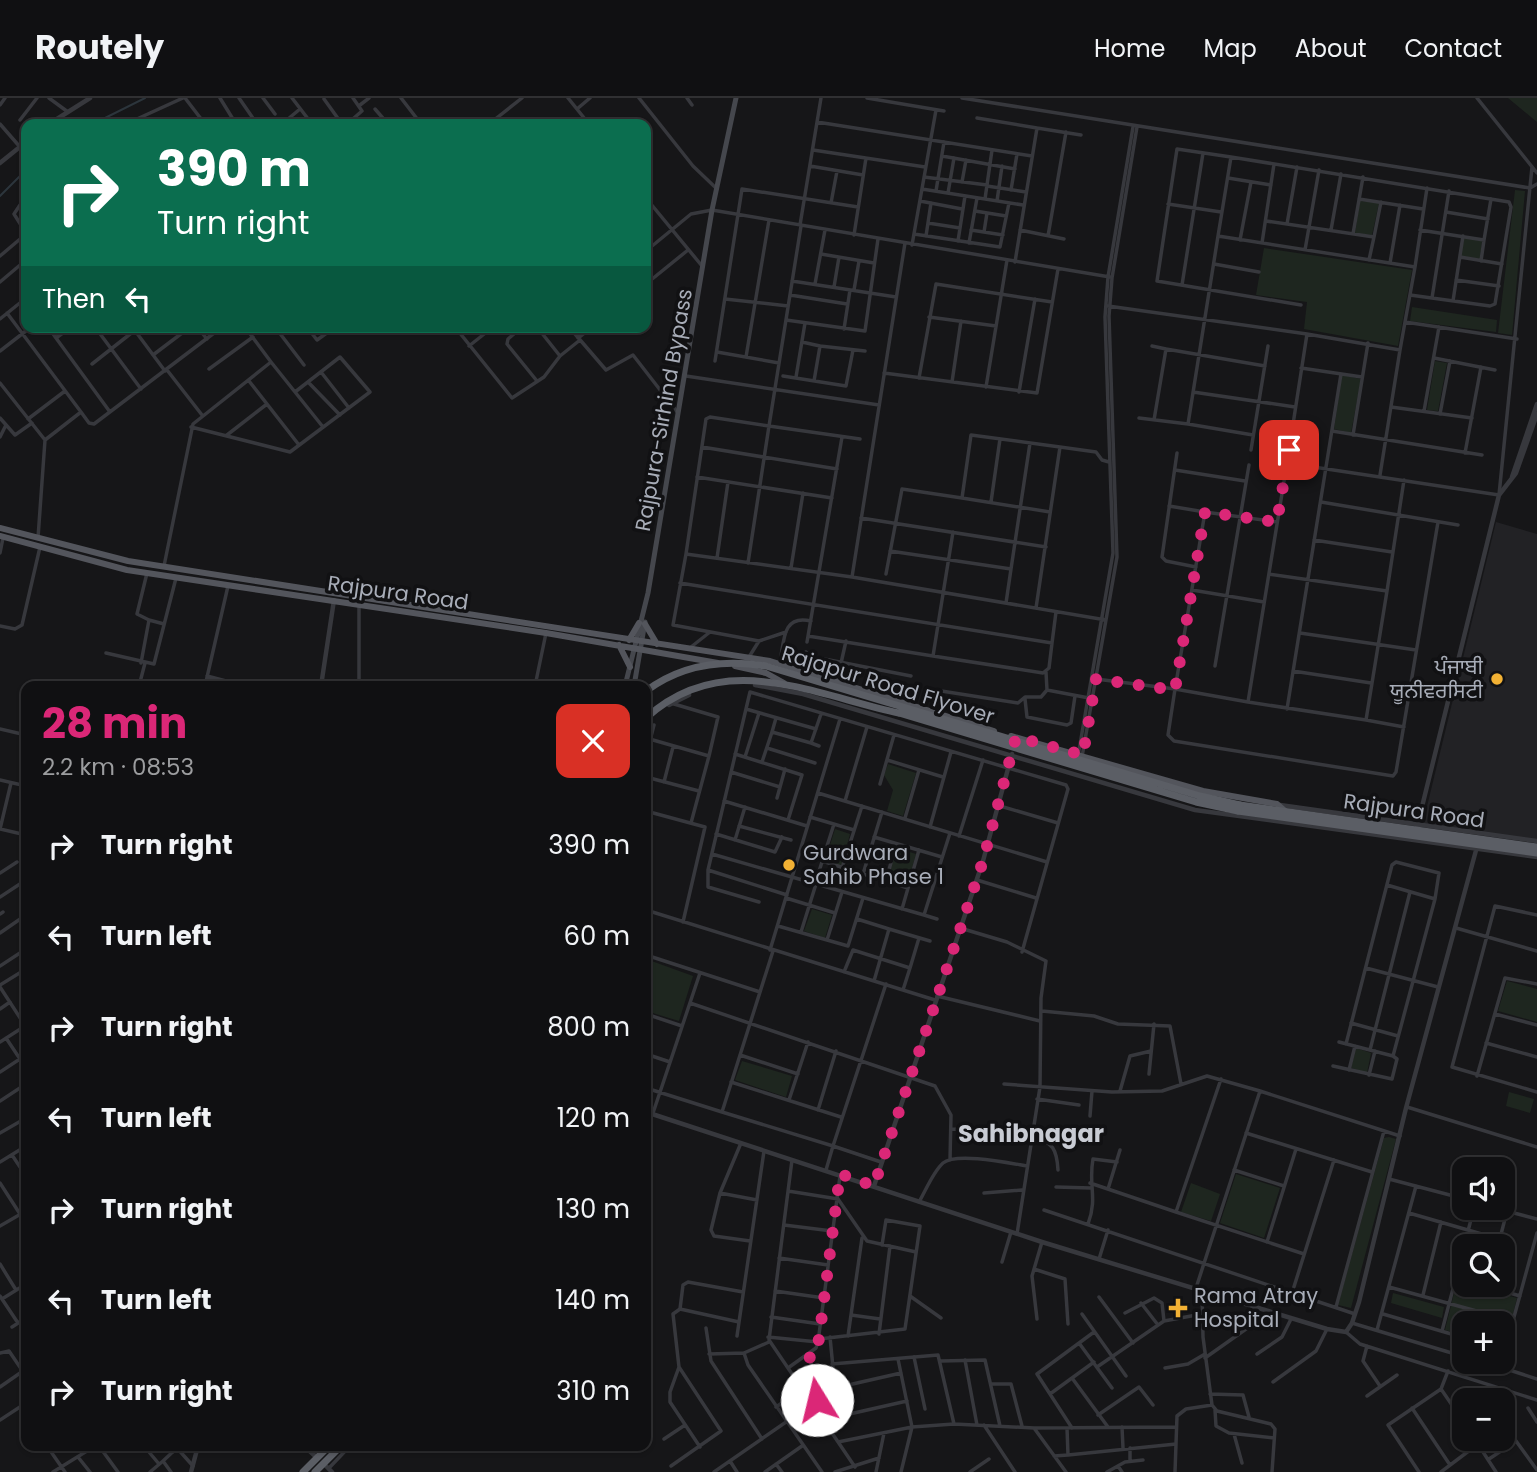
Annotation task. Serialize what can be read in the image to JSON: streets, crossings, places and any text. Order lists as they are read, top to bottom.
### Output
{
  "streets": {
    "highway": ["Rajpura Road", "Rajapur Road Flyover"],
    "main road": ["Rajpura-Sirhind Bypass"]
  },
  "crossings": [
    ["Rajpura-Sirhind Bypass", "Rajpura Road"],
    ["Rajpura Road", "Rajapur Road Flyover"]
  ],
  "districts": ["Sahibnagar"],
  "places": {
    "other": ["ਪੰਜਾਬੀ ਯੂਨੀਵਰਸਿਟੀ", "Gurdwara Sahib Phase 1"],
    "health": ["Rama Atray Hospital"]
  },
  "page": {
    "header": "Routely",
    "nav": [
      "Home",
      "Map",
      "About",
      "Contact"
    ],
    "turn": ["390 m", "Turn right"],
    "then": "Then",
    "heading": ["28 min", "2.2 km · 08:53"],
    "list": [
      {
        "name": "Turn right",
        "value": "390 m"
      },
      {
        "name": "Turn left",
        "value": "60 m"
      },
      {
        "name": "Turn right",
        "value": "800 m"
      },
      {
        "name": "Turn left",
        "value": "120 m"
      },
      {
        "name": "Turn right",
        "value": "130 m"
      },
      {
        "name": "Turn left",
        "value": "140 m"
      },
      {
        "name": "Turn right",
        "value": "310 m"
      }
    ],
    "map_buttons": ["+", "−"]
  }
}
